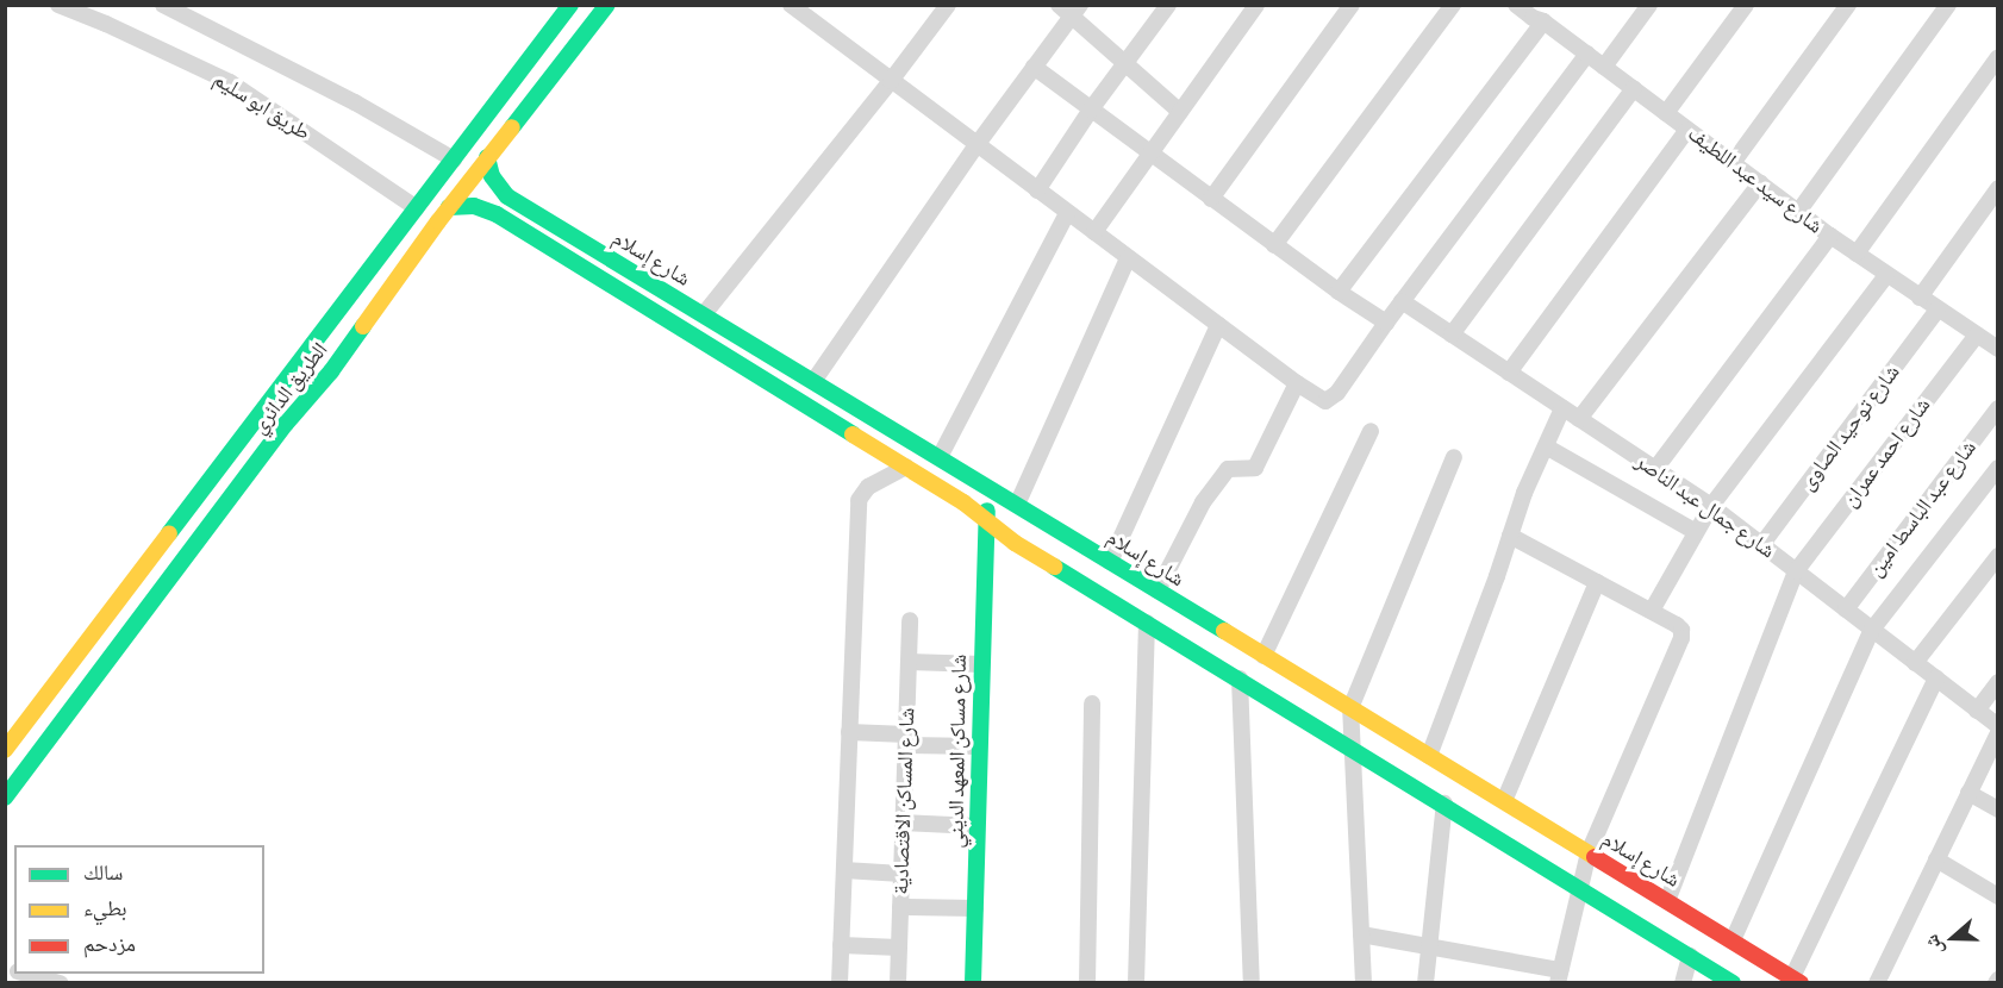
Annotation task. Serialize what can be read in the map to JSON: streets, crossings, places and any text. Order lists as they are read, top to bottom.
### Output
{
  "streets": {
    "main road": ["شارع إسلام", "الطريق الدائري", "شارع مساكن المعهد الديني"],
    "street": [
      "طريق ابو سليم",
      "شارع سيد عبد اللطيف",
      "شارع توحيد الصاوى",
      "شارع احمد عمران",
      "شارع جمال عبد الناصر",
      "شارع عبد الباسط امين",
      "شارع المساكن الاقتصادية"
    ]
  },
  "crossings": [
    ["طريق ابو سليم", "الطريق الدائري"],
    ["شارع سيد عبد اللطيف", "شارع توحيد الصاوى"],
    ["شارع سيد عبد اللطيف", "شارع احمد عمران"],
    ["شارع إسلام", "الطريق الدائري"],
    ["شارع إسلام", "شارع احمد عمران"],
    ["شارع إسلام", "شارع مساكن المعهد الديني"],
    ["شارع توحيد الصاوى", "شارع جمال عبد الناصر"],
    ["شارع احمد عمران", "شارع جمال عبد الناصر"],
    ["شارع جمال عبد الناصر", "شارع عبد الباسط امين"]
  ],
  "legend": ["سالك", "بطيء", "مزدحم"],
  "north": "left"
}
